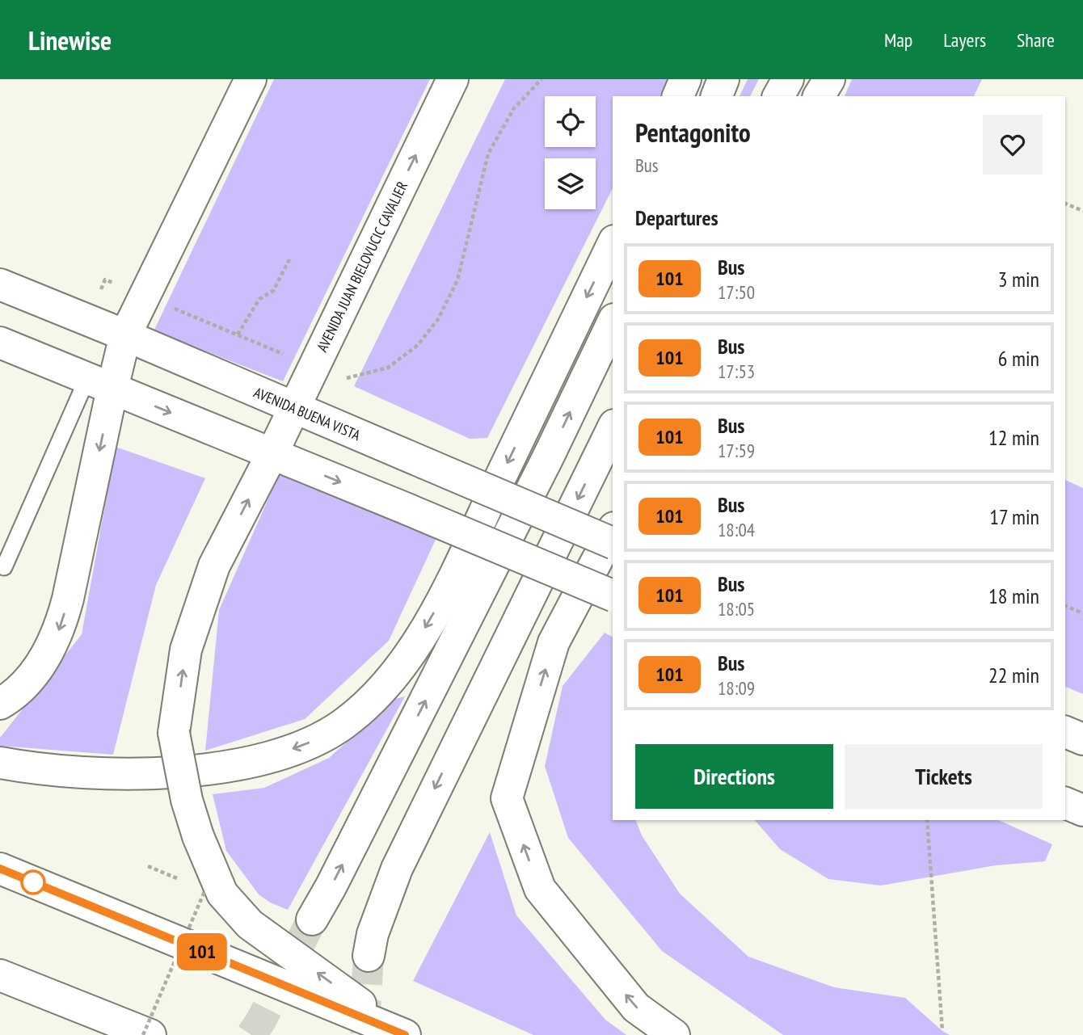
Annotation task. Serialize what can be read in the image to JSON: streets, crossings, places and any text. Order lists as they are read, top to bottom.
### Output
{
  "streets": {
    "main road": ["AVENIDA JUAN BIELOVUCIC CAVALIER", "AVENIDA BUENA VISTA"]
  },
  "crossings": [
    ["AVENIDA JUAN BIELOVUCIC CAVALIER", "AVENIDA BUENA VISTA"]
  ],
  "lines": ["bus line 101"],
  "page": {
    "header": "Linewise",
    "nav": ["Map", "Layers", "Share"],
    "on_map": "101",
    "heading": [
      ["Pentagonito", "Bus"],
      "Departures"
    ],
    "list": [
      {
        "mark": "101",
        "name": "Bus",
        "note": "17:50",
        "value": "3 min"
      },
      {
        "mark": "101",
        "name": "Bus",
        "note": "17:53",
        "value": "6 min"
      },
      {
        "mark": "101",
        "name": "Bus",
        "note": "17:59",
        "value": "12 min"
      },
      {
        "mark": "101",
        "name": "Bus",
        "note": "18:04",
        "value": "17 min"
      },
      {
        "mark": "101",
        "name": "Bus",
        "note": "18:05",
        "value": "18 min"
      },
      {
        "mark": "101",
        "name": "Bus",
        "note": "18:09",
        "value": "22 min"
      }
    ],
    "buttons": ["Directions", "Tickets"]
  }
}
